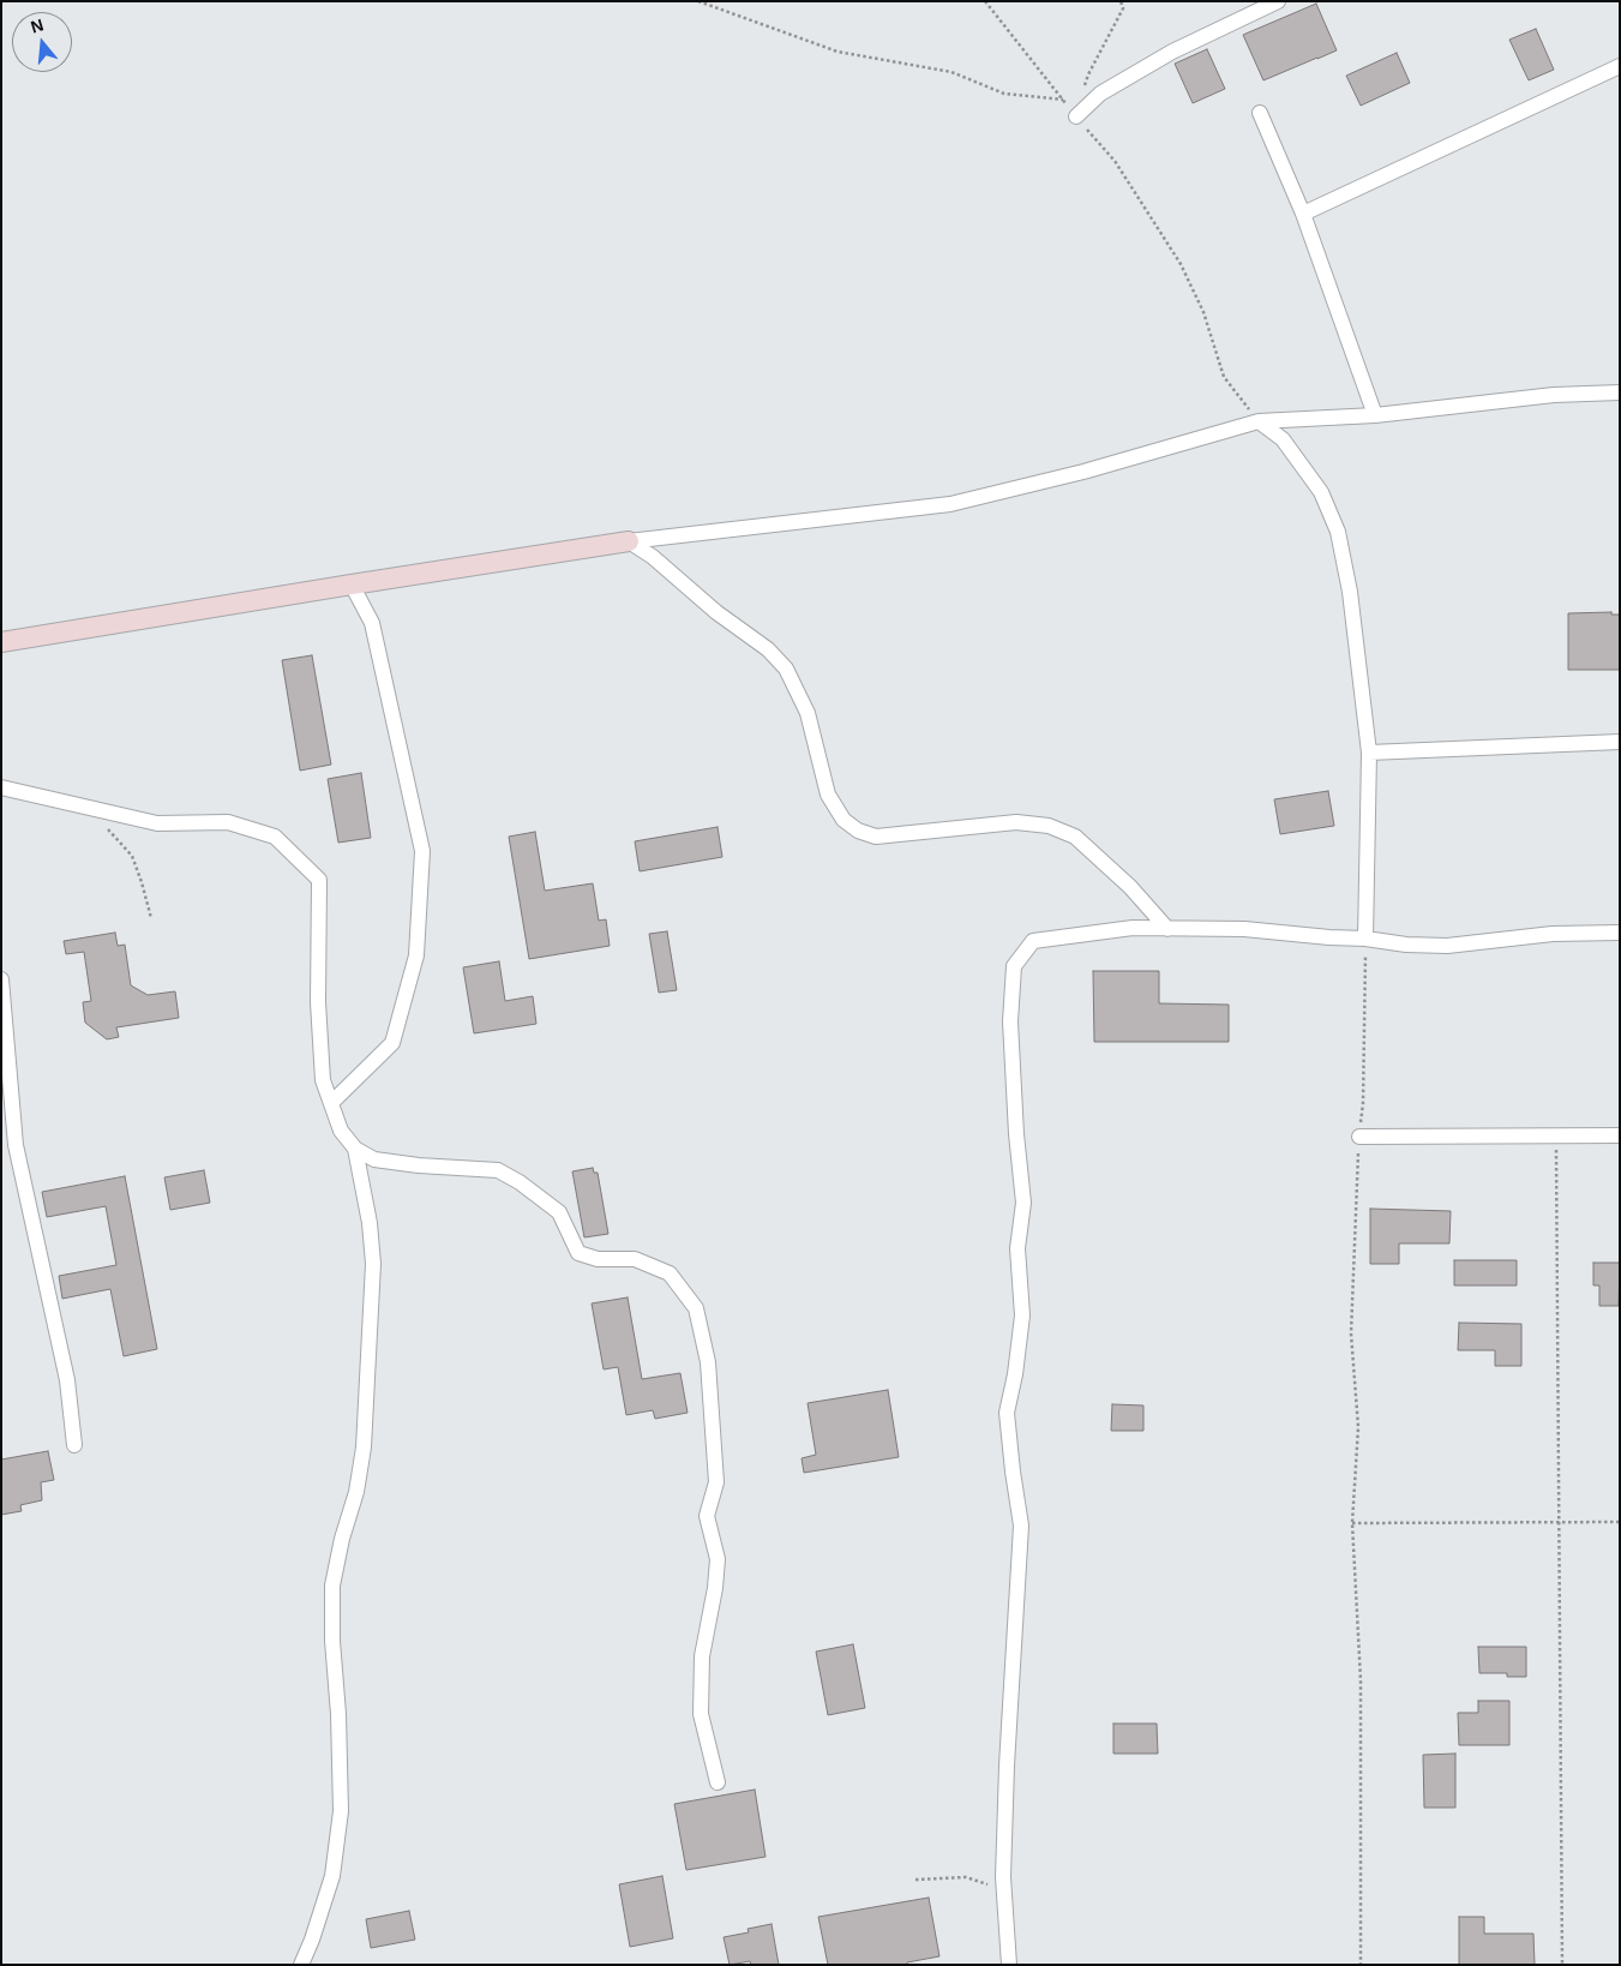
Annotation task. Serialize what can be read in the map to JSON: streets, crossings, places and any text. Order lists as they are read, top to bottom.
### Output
{
  "north": "top"
}
